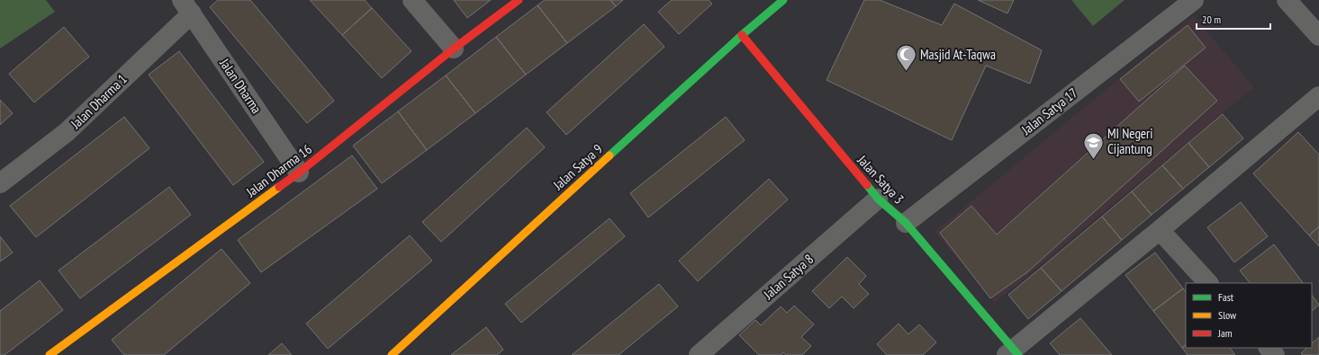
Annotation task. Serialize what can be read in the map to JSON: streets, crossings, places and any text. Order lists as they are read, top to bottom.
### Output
{
  "streets": {
    "street": [
      "Jalan Dharma",
      "Jalan Dharma 1",
      "Jalan Satya 17",
      "Jalan Satya 9",
      "Jalan Dharma 16",
      "Jalan Satya 3",
      "Jalan Satya 8"
    ]
  },
  "crossings": [
    ["Jalan Dharma", "Jalan Dharma 1"],
    ["Jalan Dharma", "Jalan Dharma 16"],
    ["Jalan Satya 17", "Jalan Satya 3"],
    ["Jalan Satya 9", "Jalan Satya 3"],
    ["Jalan Satya 3", "Jalan Satya 8"]
  ],
  "places": {
    "mosque": ["Masjid At-Taqwa"],
    "school or university": ["MI Negeri Cijantung"]
  },
  "legend": ["Fast", "Slow", "Jam"],
  "scale_bar": "20 m"
}
